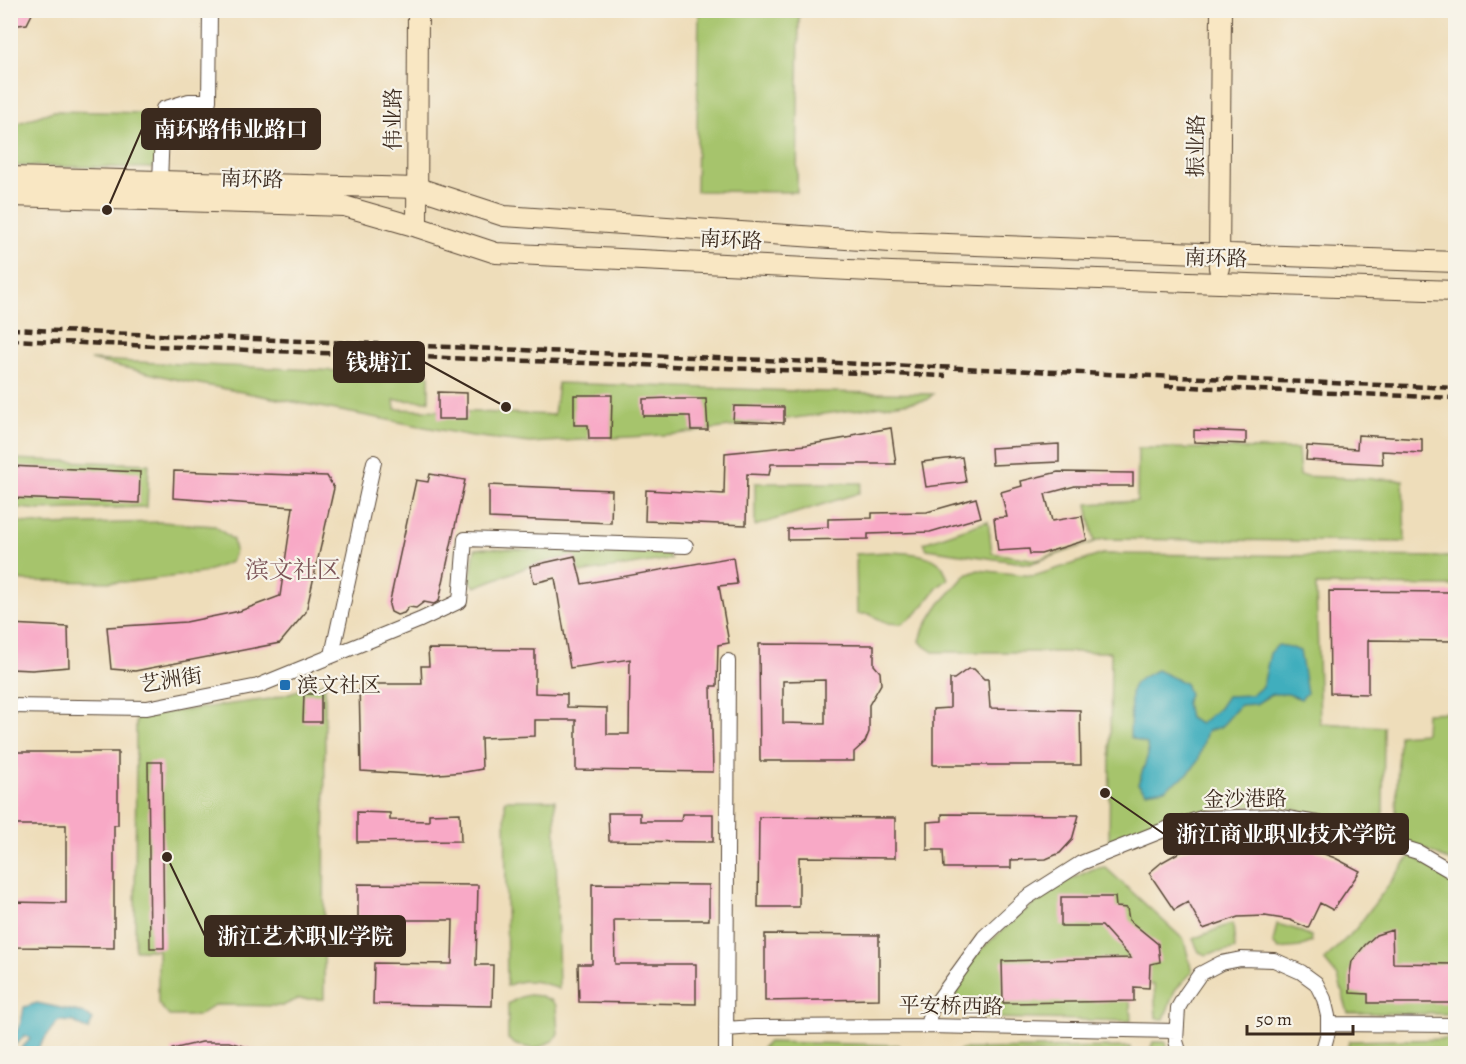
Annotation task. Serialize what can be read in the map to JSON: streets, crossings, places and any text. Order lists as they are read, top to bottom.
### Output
{
  "streets": {
    "main road": ["伟业路", "振业路", "南环路"],
    "street": ["艺洲街", "金沙港路", "平安桥西路"]
  },
  "crossings": [
    ["伟业路", "南环路"],
    ["振业路", "南环路"],
    ["金沙港路", "平安桥西路"]
  ],
  "districts": ["滨文社区"],
  "places": {
    "other": [
      "南环路伟业路口",
      "钱塘江",
      "浙江商业职业技术学院",
      "浙江艺术职业学院"
    ],
    "transit": ["滨文社区"]
  },
  "scale_bar": "50 m"
}
